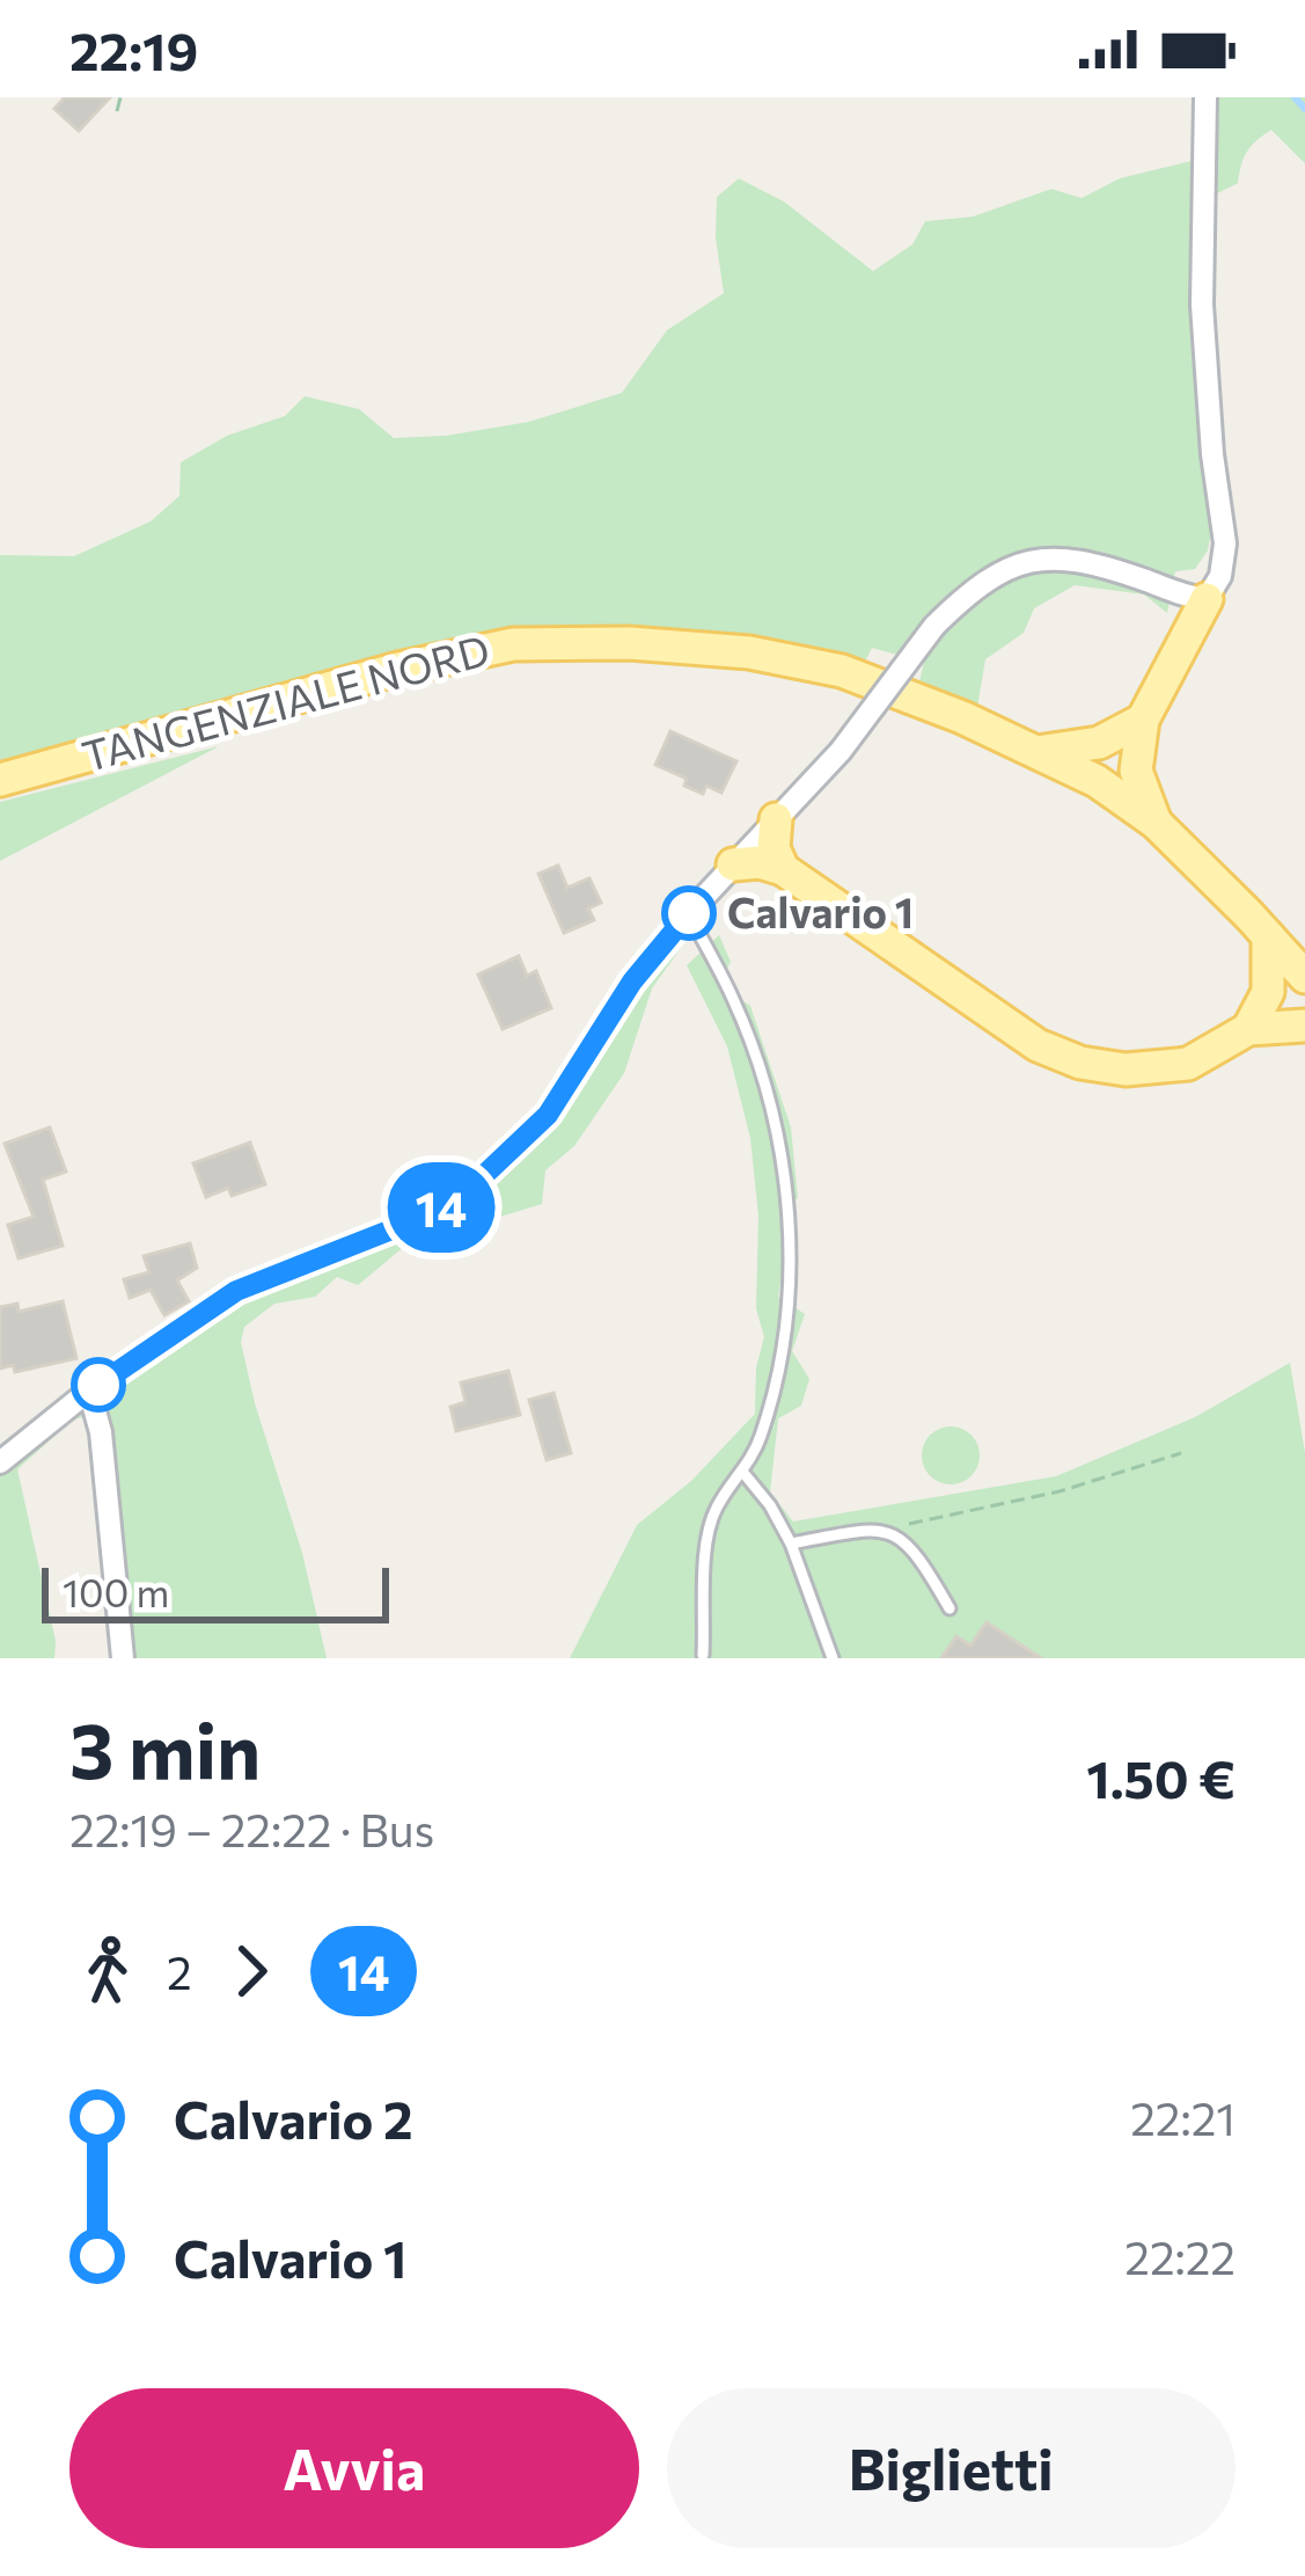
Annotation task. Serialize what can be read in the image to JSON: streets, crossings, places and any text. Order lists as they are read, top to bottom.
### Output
{
  "streets": {
    "main road": ["TANGENZIALE NORD"]
  },
  "places": ["Calvario 1"],
  "lines": ["bus line 14"],
  "scale_bar": "100 m",
  "page": {
    "status": "22:19",
    "on_map": "14",
    "scale": "100 m",
    "heading": ["3 min", "22:19 – 22:22 · Bus", "1.50 €"],
    "legs": ["2", "14"],
    "list": [
      {
        "name": "Calvario 2",
        "value": "22:21"
      },
      {
        "name": "Calvario 1",
        "value": "22:22"
      }
    ],
    "buttons": ["Avvia", "Biglietti"]
  }
}
